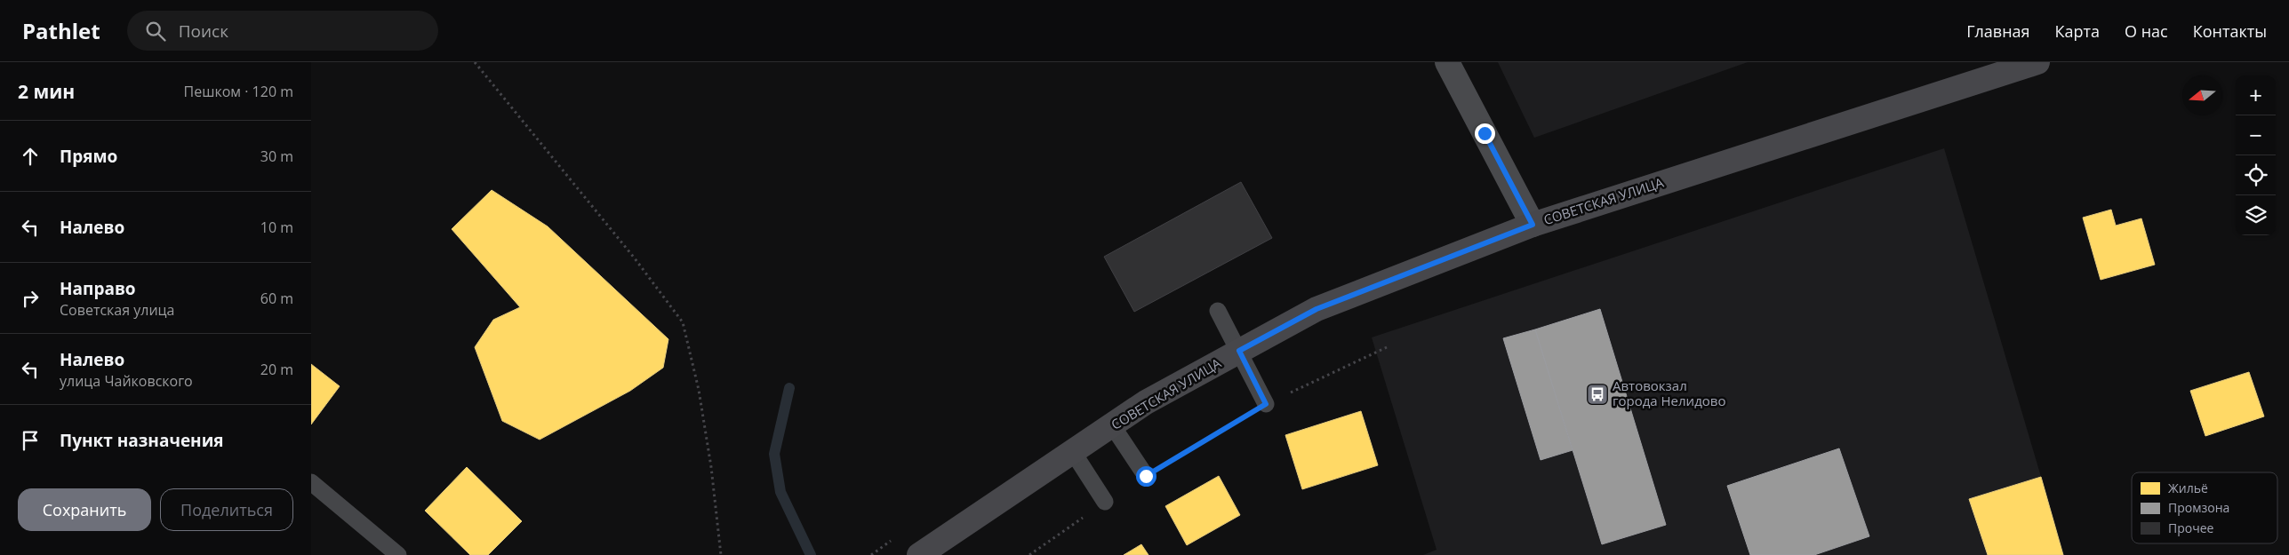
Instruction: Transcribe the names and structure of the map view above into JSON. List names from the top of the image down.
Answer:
{
  "streets": {
    "main road": ["СОВЕТСКАЯ УЛИЦА"]
  },
  "places": {
    "bus stop": ["Автовокзал города Нелидово"]
  },
  "legend": ["Жильё", "Промзона", "Прочее"],
  "north": "left",
  "page": {
    "header": "Pathlet",
    "search": "Поиск",
    "nav": [
      "Главная",
      "Карта",
      "О нас",
      "Контакты"
    ],
    "heading": ["2 мин", "Пешком · 120 m"],
    "map_buttons": ["+", "−"],
    "list": [
      ["Прямо", "30 m"],
      ["Налево", "10 m"],
      ["Направо", "Советская улица", "60 m"],
      ["Налево", "улица Чайковского", "20 m"],
      "Пункт назначения"
    ],
    "buttons": ["Сохранить", "Поделиться"]
  }
}
